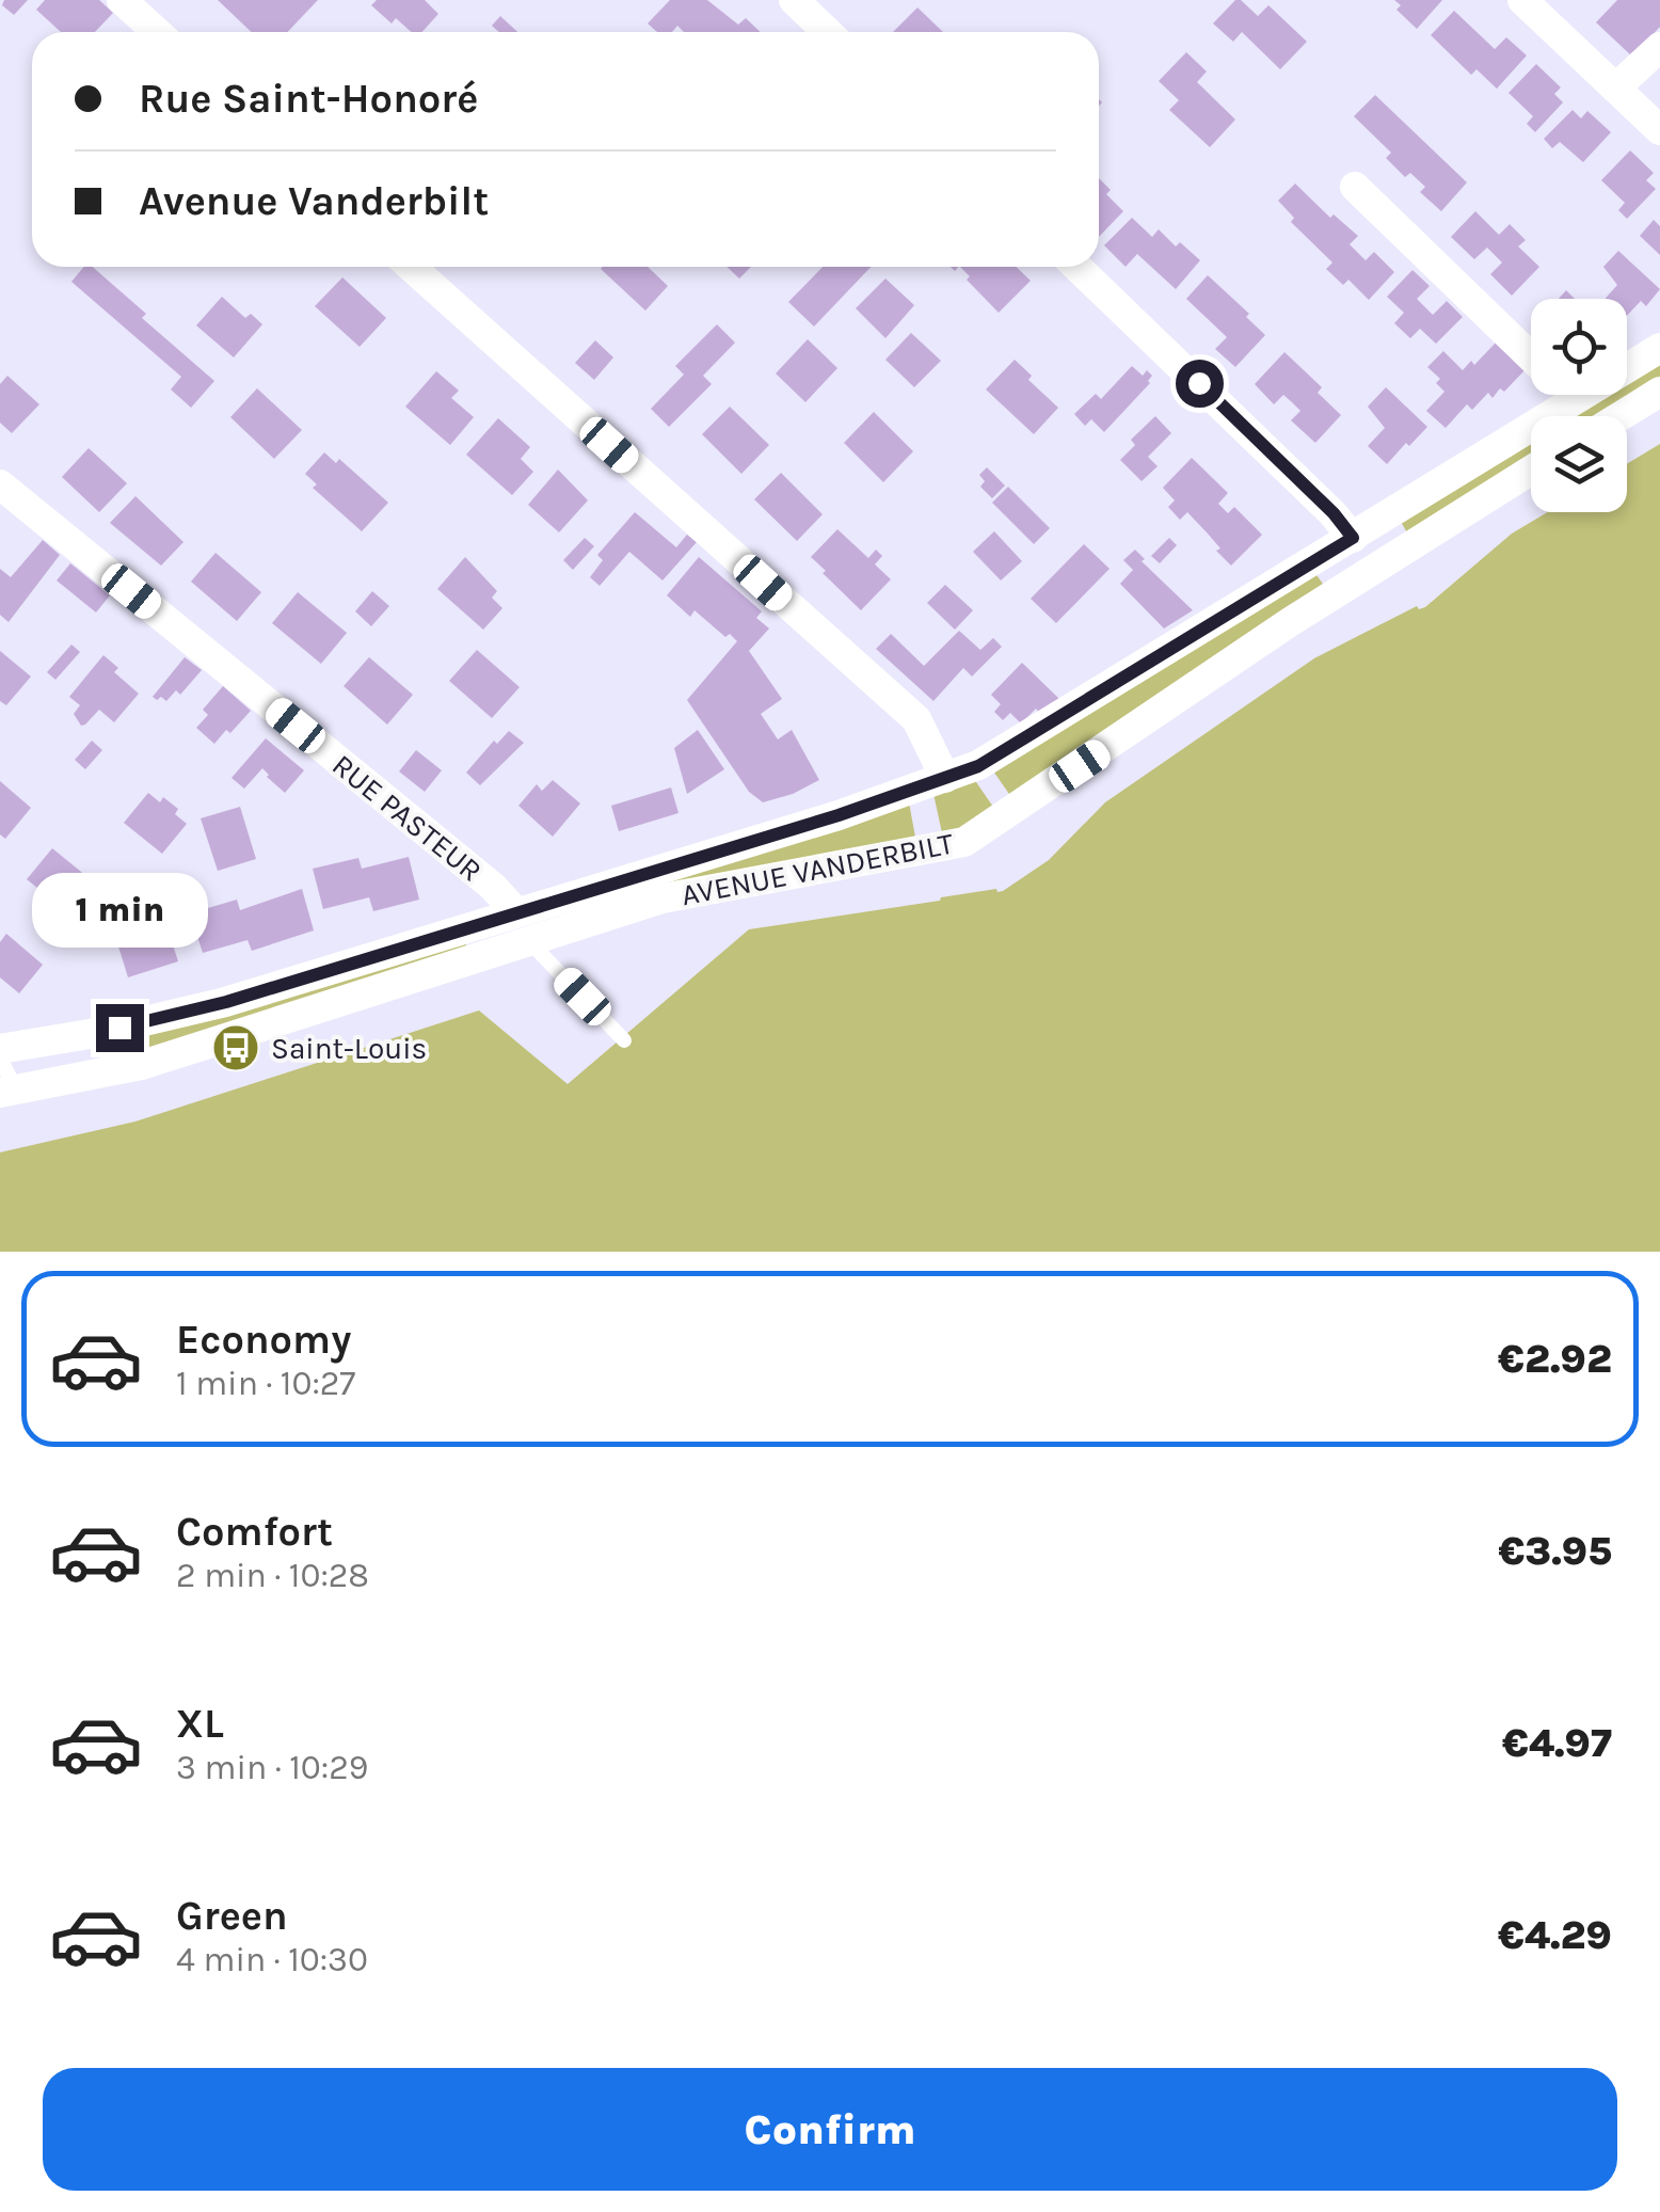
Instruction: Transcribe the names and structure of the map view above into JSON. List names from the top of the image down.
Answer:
{
  "streets": {
    "street": ["RUE PASTEUR", "AVENUE VANDERBILT"]
  },
  "crossings": [
    ["RUE PASTEUR", "AVENUE VANDERBILT"]
  ],
  "places": {
    "bus stop": ["Saint-Louis"]
  },
  "page": {
    "banner": ["Rue Saint-Honoré", "Avenue Vanderbilt"],
    "bubble": "1 min",
    "list": [
      {
        "name": "Economy",
        "note": "1 min · 10:27",
        "value": "€2.92"
      },
      {
        "name": "Comfort",
        "note": "2 min · 10:28",
        "value": "€3.95"
      },
      {
        "name": "XL",
        "note": "3 min · 10:29",
        "value": "€4.97"
      },
      {
        "name": "Green",
        "note": "4 min · 10:30",
        "value": "€4.29"
      }
    ],
    "buttons": "Confirm"
  }
}
